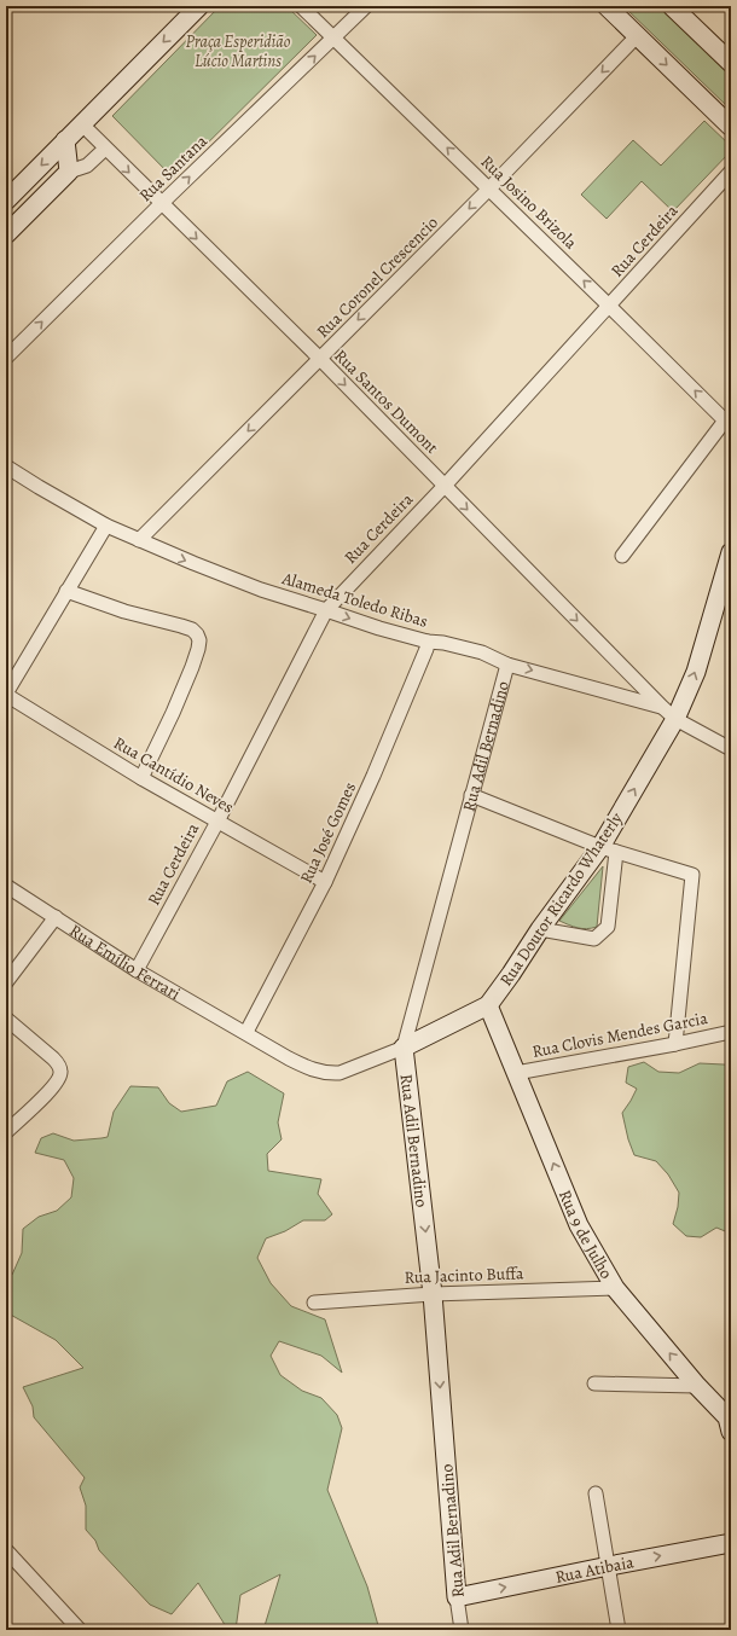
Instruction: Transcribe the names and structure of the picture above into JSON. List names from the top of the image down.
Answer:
{
  "streets": {
    "main road": [
      "Rua Adil Bernadino",
      "Rua Doutor Ricardo Whaterly",
      "Rua 9 de Julho",
      "Rua Atibaia"
    ],
    "street": [
      "Rua Santana",
      "Rua Josino Brizola",
      "Rua Cerdeira",
      "Rua Coronel Crescencio",
      "Rua Santos Dumont",
      "Alameda Toledo Ribas",
      "Rua Cantídio Neves",
      "Rua José Gomes",
      "Rua Emílio Ferrari",
      "Rua Clovis Mendes Garcia",
      "Rua Jacinto Buffa"
    ]
  },
  "crossings": [
    ["Rua Santana", "Rua Josino Brizola"],
    ["Rua Santana", "Rua Santos Dumont"],
    ["Rua Josino Brizola", "Rua Cerdeira"],
    ["Rua Josino Brizola", "Rua Coronel Crescencio"],
    ["Rua Cerdeira", "Rua Santos Dumont"],
    ["Rua Cerdeira", "Alameda Toledo Ribas"],
    ["Rua Cerdeira", "Rua Cantídio Neves"],
    ["Rua Cerdeira", "Rua Emílio Ferrari"],
    ["Rua Coronel Crescencio", "Rua Santos Dumont"],
    ["Rua Coronel Crescencio", "Alameda Toledo Ribas"],
    ["Rua Santos Dumont", "Alameda Toledo Ribas"],
    ["Rua Santos Dumont", "Rua Doutor Ricardo Whaterly"],
    ["Alameda Toledo Ribas", "Rua Adil Bernadino"],
    ["Alameda Toledo Ribas", "Rua José Gomes"],
    ["Alameda Toledo Ribas", "Rua Doutor Ricardo Whaterly"],
    ["Rua Adil Bernadino", "Rua Emílio Ferrari"],
    ["Rua Adil Bernadino", "Rua Jacinto Buffa"],
    ["Rua Adil Bernadino", "Rua Atibaia"],
    ["Rua Cantídio Neves", "Rua José Gomes"],
    ["Rua José Gomes", "Rua Emílio Ferrari"],
    ["Rua Doutor Ricardo Whaterly", "Rua 9 de Julho"],
    ["Rua Clovis Mendes Garcia", "Rua 9 de Julho"],
    ["Rua 9 de Julho", "Rua Jacinto Buffa"]
  ],
  "one_way": [
    "Rua Santana",
    "Rua Josino Brizola",
    "Rua Coronel Crescencio",
    "Rua Santos Dumont",
    "Alameda Toledo Ribas",
    "Rua Adil Bernadino",
    "Rua Doutor Ricardo Whaterly",
    "Rua 9 de Julho",
    "Rua Atibaia"
  ],
  "parks": ["Praça Esperidião Lúcio Martins"]
}
